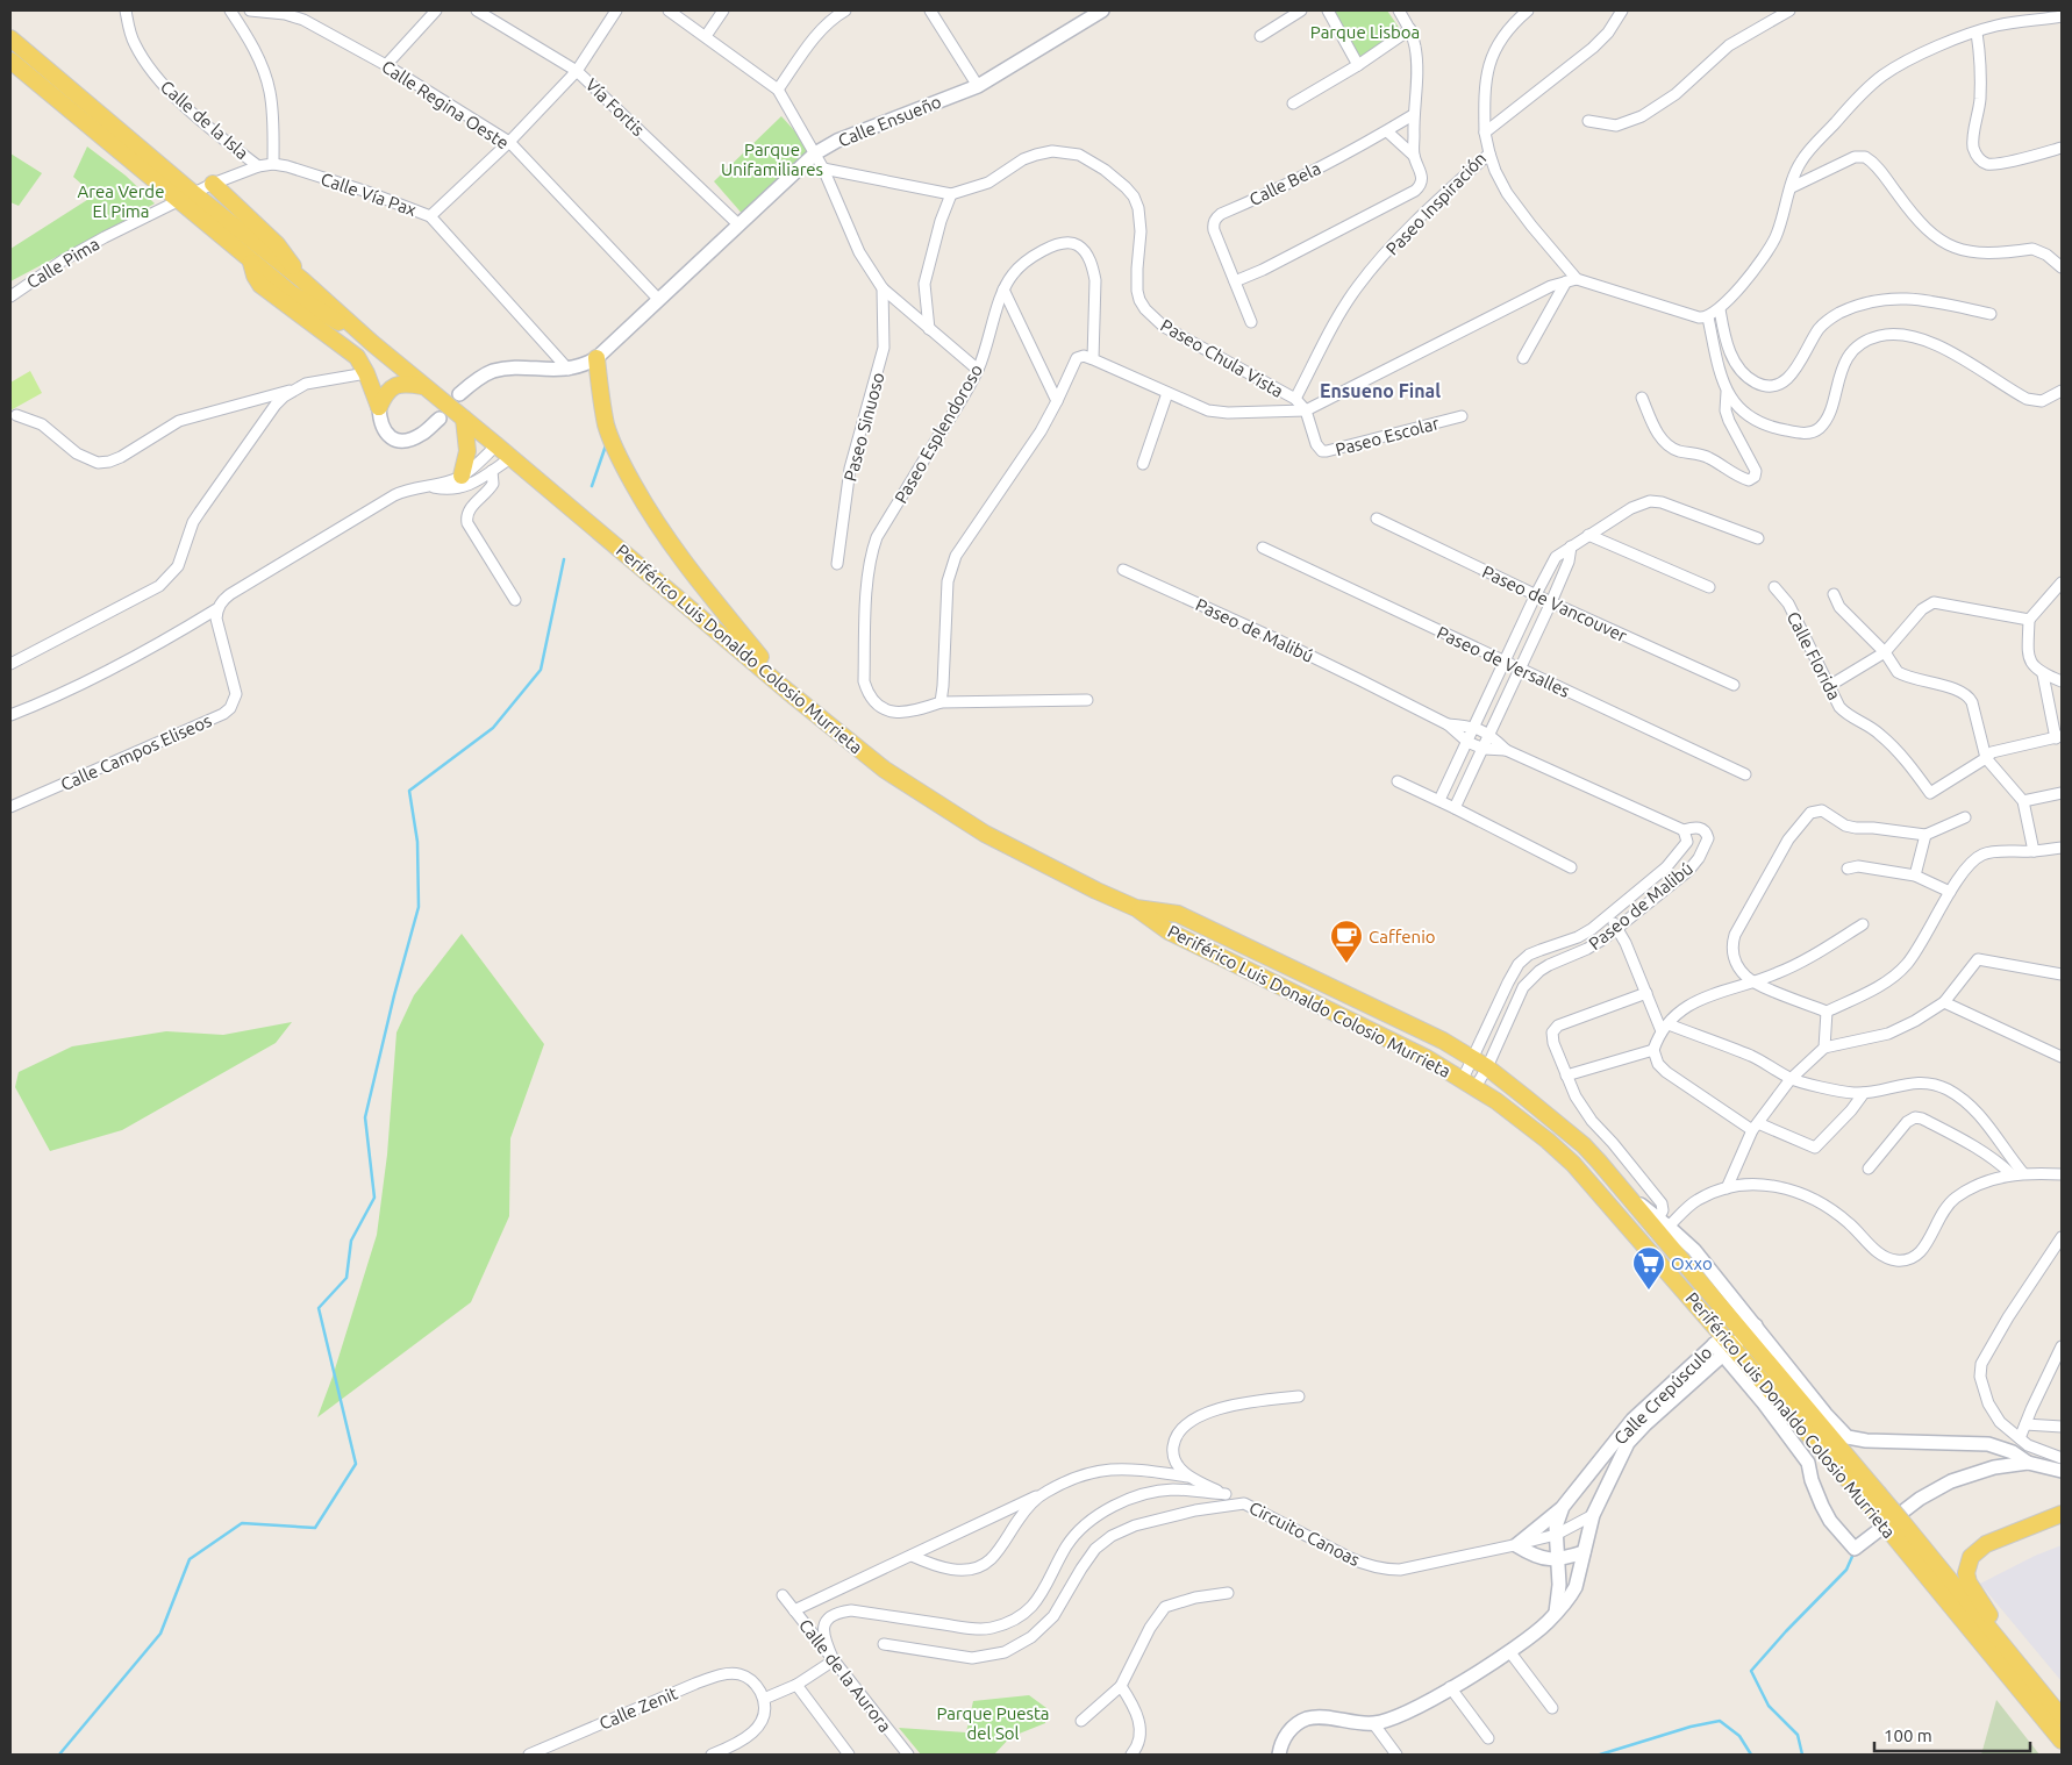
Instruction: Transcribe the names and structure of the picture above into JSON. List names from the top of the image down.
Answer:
{
  "streets": {
    "main road": ["Periférico Luis Donaldo Colosio Murrieta"],
    "street": [
      "Calle Regina Oeste",
      "Vía Fortis",
      "Calle de la Isla",
      "Calle Ensueño",
      "Calle Bela",
      "Calle Vía Pax",
      "Paseo Inspiración",
      "Calle Pima",
      "Paseo Chula Vista",
      "Paseo Sinuoso",
      "Paseo Esplendoroso",
      "Paseo Escolar",
      "Paseo de Vancouver",
      "Paseo de Malibú",
      "Calle Florida",
      "Paseo de Versalles",
      "Calle Campos Eliseos",
      "Calle Crepúsculo",
      "Circuito Canoas",
      "Calle de la Aurora",
      "Calle Zenit"
    ]
  },
  "crossings": [
    ["Calle Regina Oeste", "Calle Ensueño"],
    ["Vía Fortis", "Calle Ensueño"],
    ["Calle de la Isla", "Calle Vía Pax"],
    ["Calle Vía Pax", "Calle Pima"],
    ["Calle Vía Pax", "Periférico Luis Donaldo Colosio Murrieta"],
    ["Paseo Inspiración", "Paseo Chula Vista"],
    ["Paseo Inspiración", "Paseo Escolar"],
    ["Calle Pima", "Periférico Luis Donaldo Colosio Murrieta"],
    ["Paseo Chula Vista", "Paseo Escolar"],
    ["Paseo de Malibú", "Periférico Luis Donaldo Colosio Murrieta"],
    ["Periférico Luis Donaldo Colosio Murrieta", "Calle Crepúsculo"],
    ["Calle Crepúsculo", "Circuito Canoas"]
  ],
  "districts": ["Ensueno Final"],
  "parks": [
    "Parque Lisboa",
    "Parque Unifamiliares",
    "Area Verde El Pima",
    "Parque Puesta del Sol"
  ],
  "places": {
    "cafe": ["Caffenio"],
    "supermarket": ["Oxxo"]
  },
  "scale_bar": "100 m"
}
